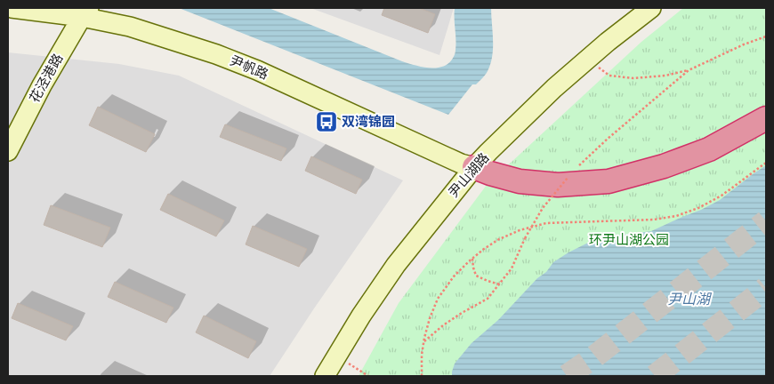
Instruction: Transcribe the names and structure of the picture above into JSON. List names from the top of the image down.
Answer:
{
  "streets": {
    "main road": ["尹帆路", "花泾港路", "尹山湖路"]
  },
  "crossings": [
    ["尹帆路", "花泾港路"],
    ["尹帆路", "尹山湖路"]
  ],
  "water": ["尹山湖"],
  "parks": ["环尹山湖公园"],
  "places": {
    "bus stop": ["双湾锦园"]
  }
}
